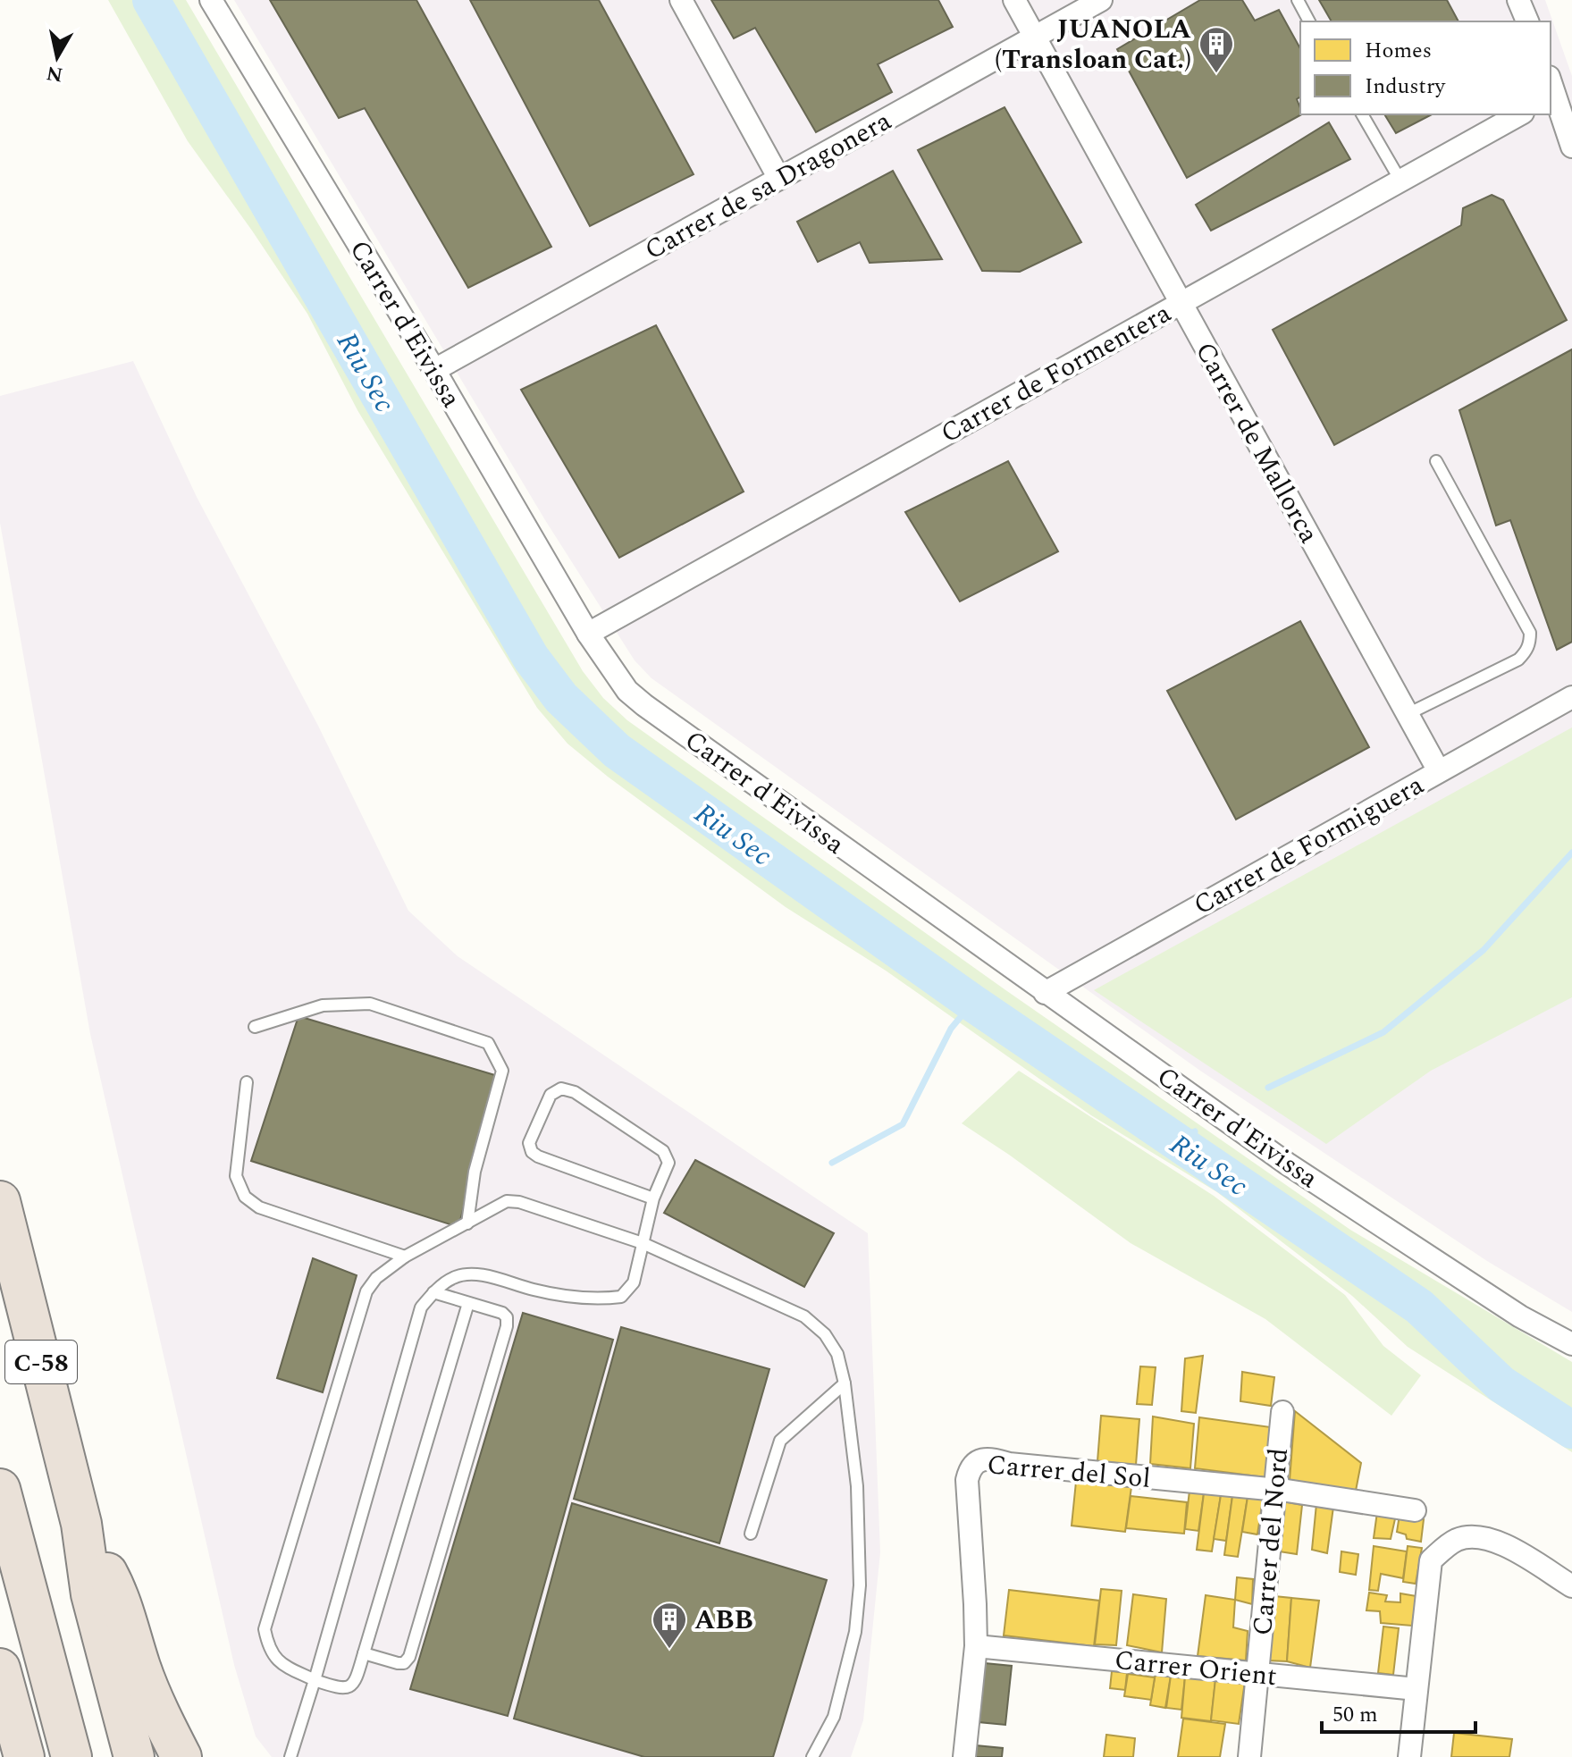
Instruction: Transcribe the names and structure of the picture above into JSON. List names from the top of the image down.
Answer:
{
  "streets": {
    "highway": ["C-58"],
    "street": [
      "Carrer de sa Dragonera",
      "Carrer d'Eivissa",
      "Carrer de Formentera",
      "Carrer de Mallorca",
      "Carrer de Formiguera",
      "Carrer del Sol",
      "Carrer del Nord",
      "Carrer Orient"
    ]
  },
  "crossings": [
    ["Carrer de sa Dragonera", "Carrer d'Eivissa"],
    ["Carrer de sa Dragonera", "Carrer de Mallorca"],
    ["Carrer d'Eivissa", "Carrer de Formentera"],
    ["Carrer d'Eivissa", "Carrer de Formiguera"],
    ["Carrer de Formentera", "Carrer de Mallorca"],
    ["Carrer de Mallorca", "Carrer de Formiguera"],
    ["Carrer del Sol", "Carrer del Nord"],
    ["Carrer del Sol", "Carrer Orient"],
    ["Carrer del Nord", "Carrer Orient"]
  ],
  "water": ["Riu Sec"],
  "places": {
    "building": ["JUANOLA (Transloan Cat.)", "ABB"]
  },
  "legend": ["Homes", "Industry"],
  "scale_bar": "50 m",
  "north": "bottom"
}
